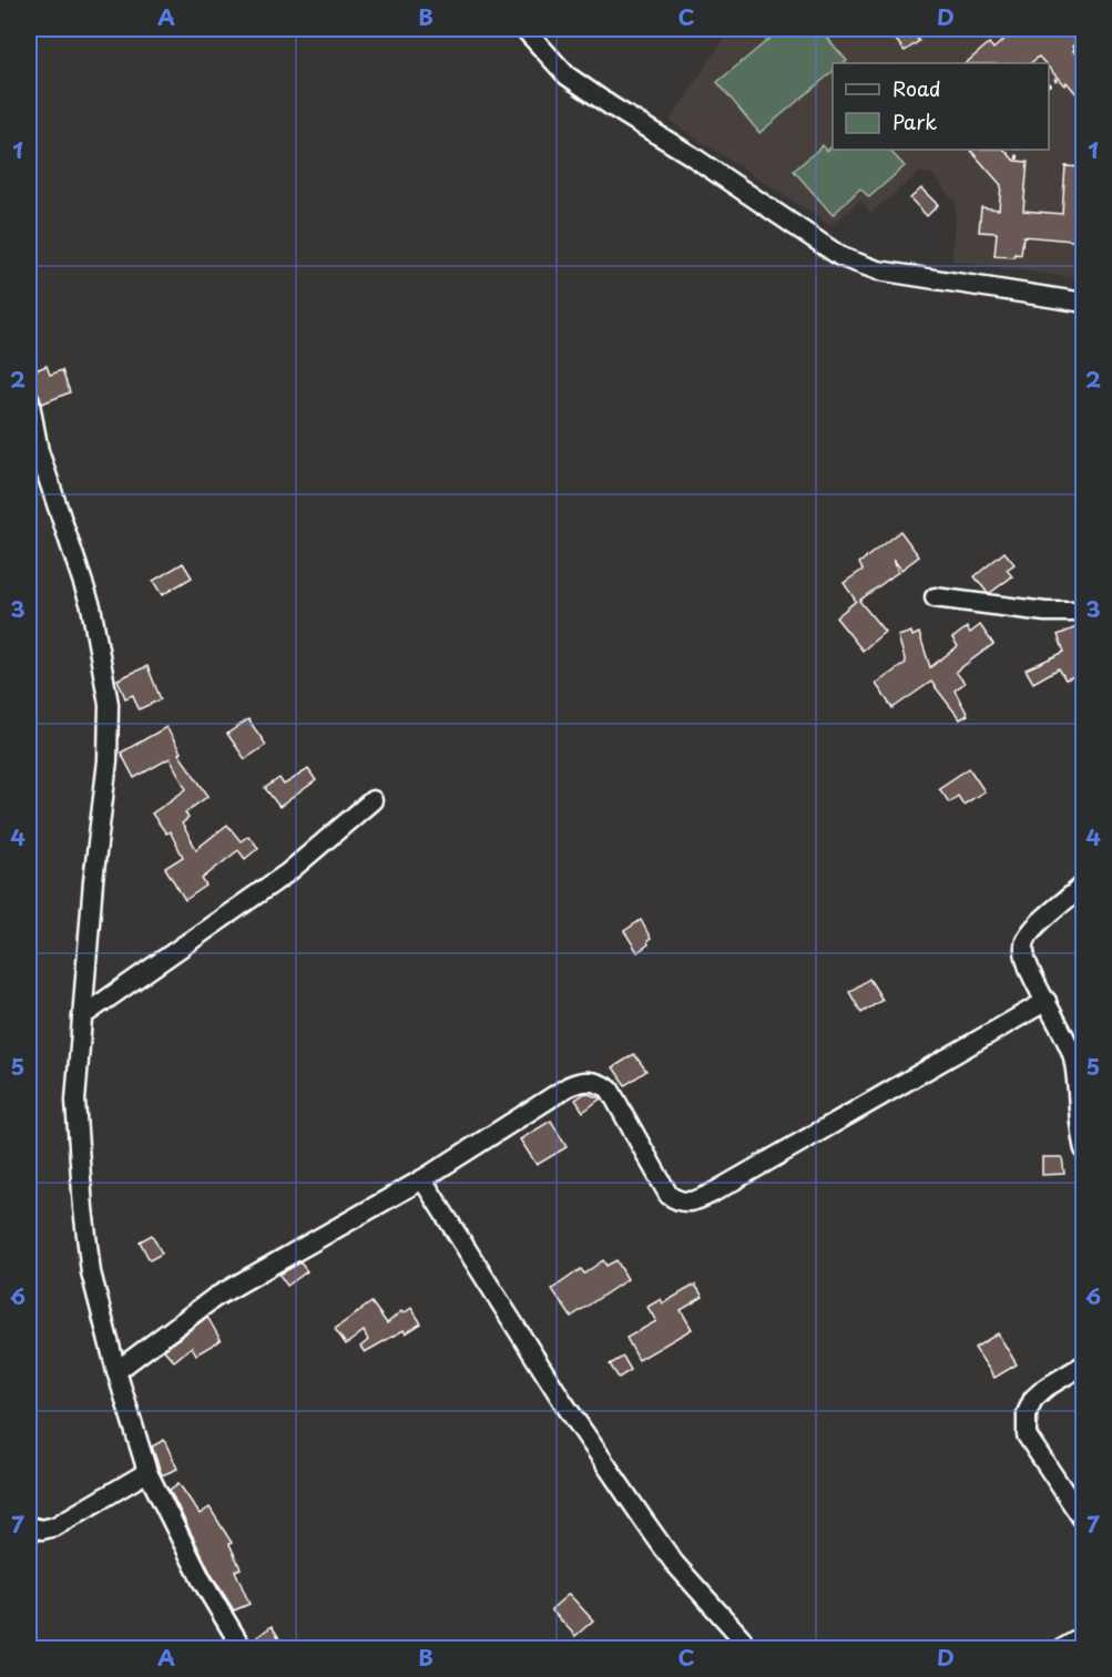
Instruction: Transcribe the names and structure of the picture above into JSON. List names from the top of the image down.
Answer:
{
  "legend": ["Road", "Park"],
  "grid": {
    "columns": [
      "A",
      "B",
      "C",
      "D"
    ],
    "rows": [
      "1",
      "2",
      "3",
      "4",
      "5",
      "6",
      "7"
    ]
  }
}
